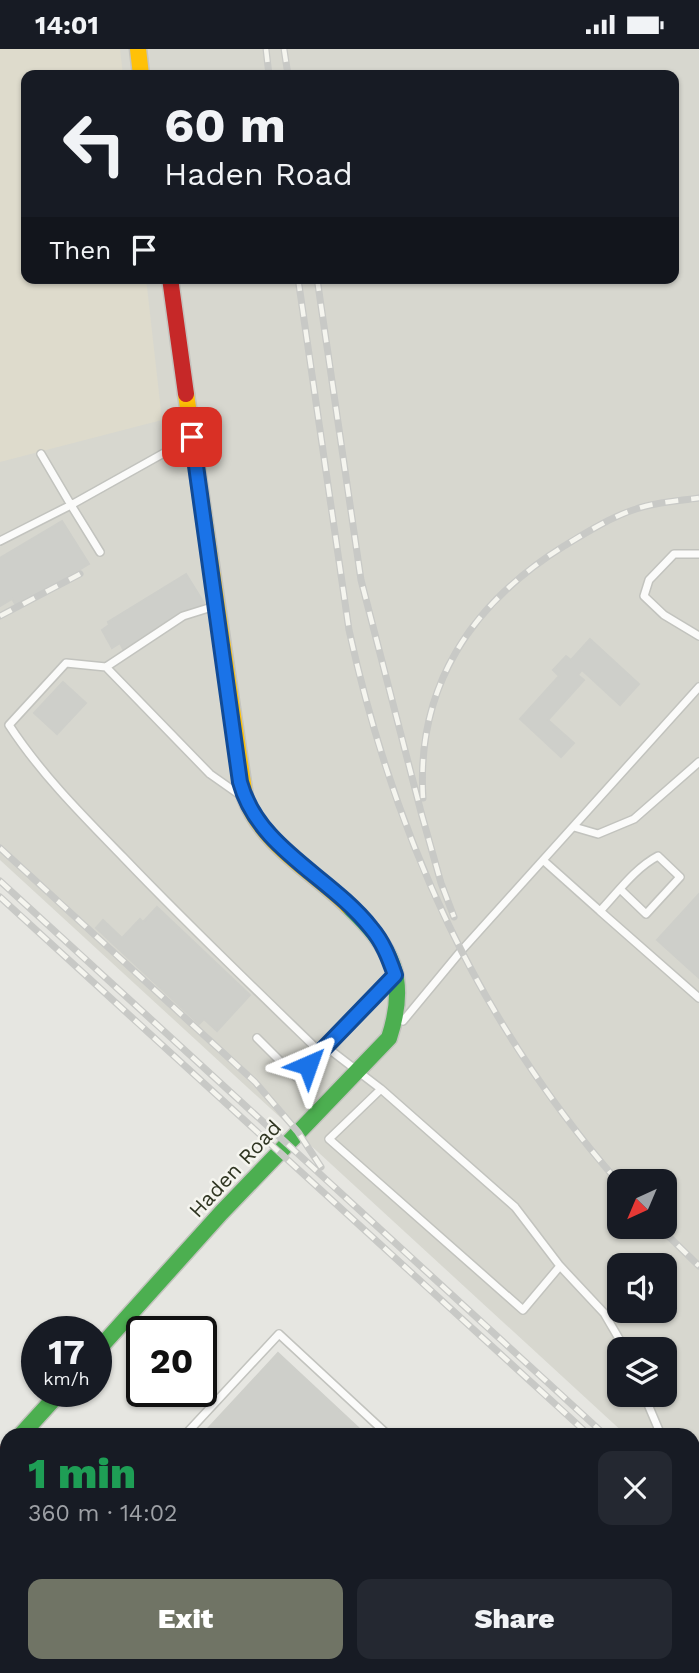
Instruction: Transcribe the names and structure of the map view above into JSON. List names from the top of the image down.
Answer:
{
  "streets": {
    "street": ["Haden Road"]
  },
  "north": "bottom left",
  "page": {
    "status": "14:01",
    "turn": ["60 m", "Haden Road"],
    "then": "Then",
    "speed": "17 km/h",
    "limit": "20",
    "heading": ["1 min", "360 m · 14:02"],
    "buttons": ["Exit", "Share"]
  }
}
